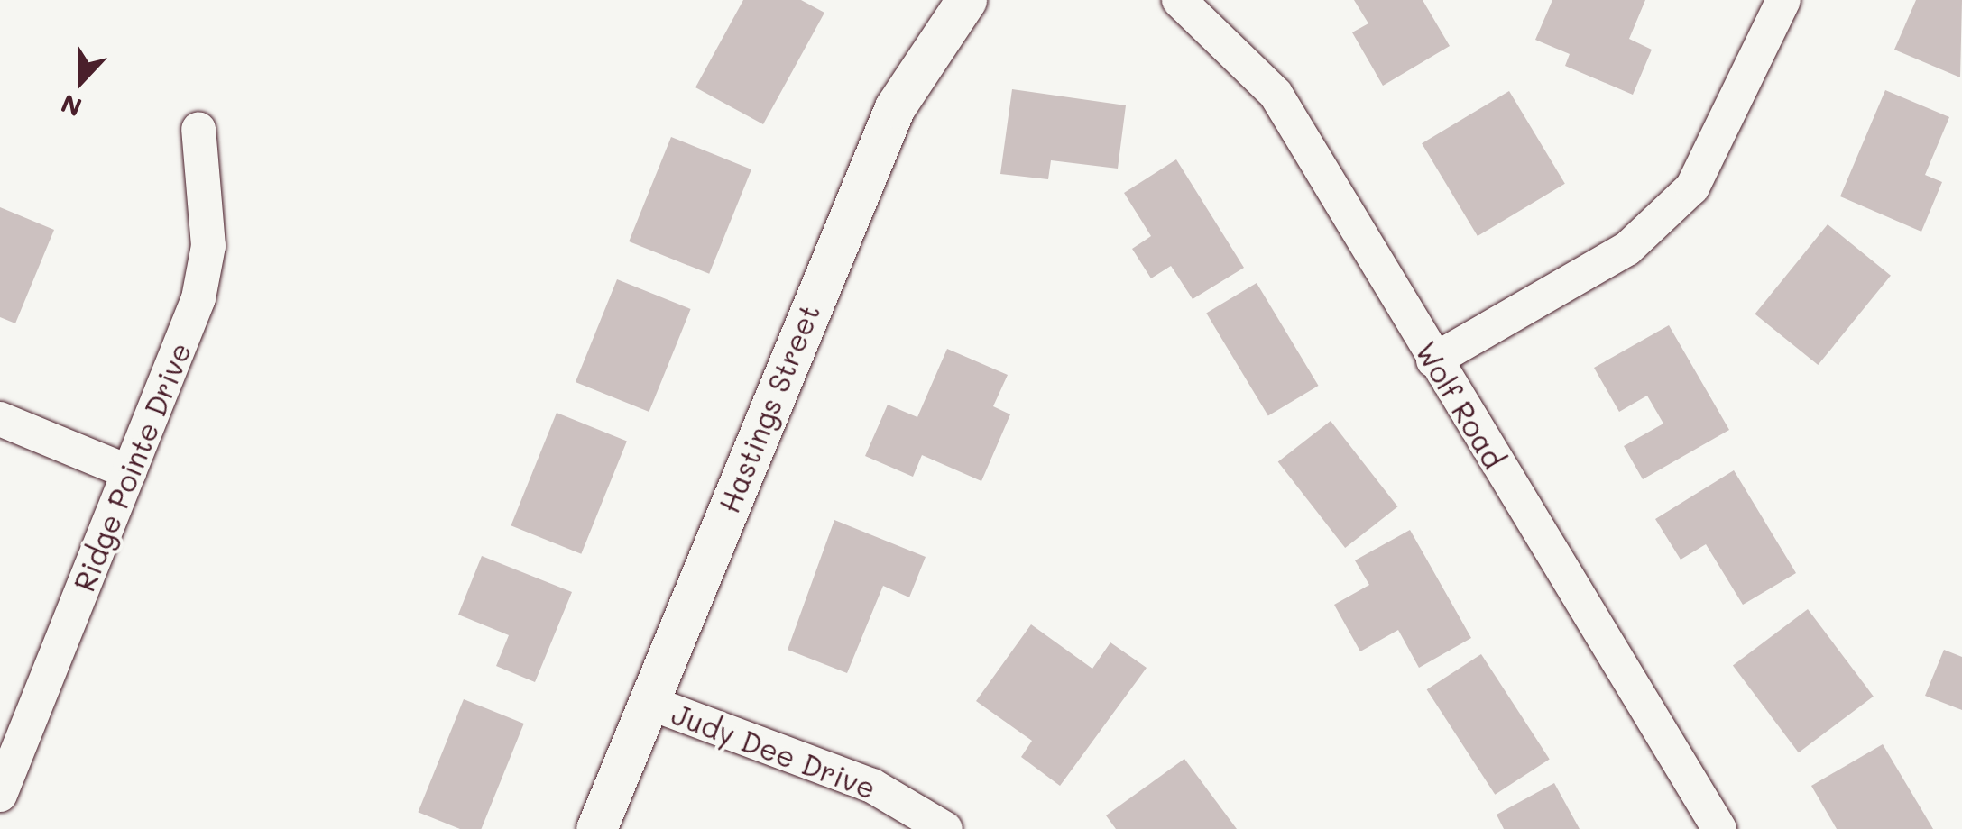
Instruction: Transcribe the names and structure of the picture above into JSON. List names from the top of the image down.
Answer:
{
  "streets": {
    "street": [
      "Wolf Road",
      "Hastings Street",
      "Ridge Pointe Drive",
      "Judy Dee Drive"
    ]
  },
  "crossings": [
    ["Hastings Street", "Judy Dee Drive"]
  ],
  "north": "bottom"
}
